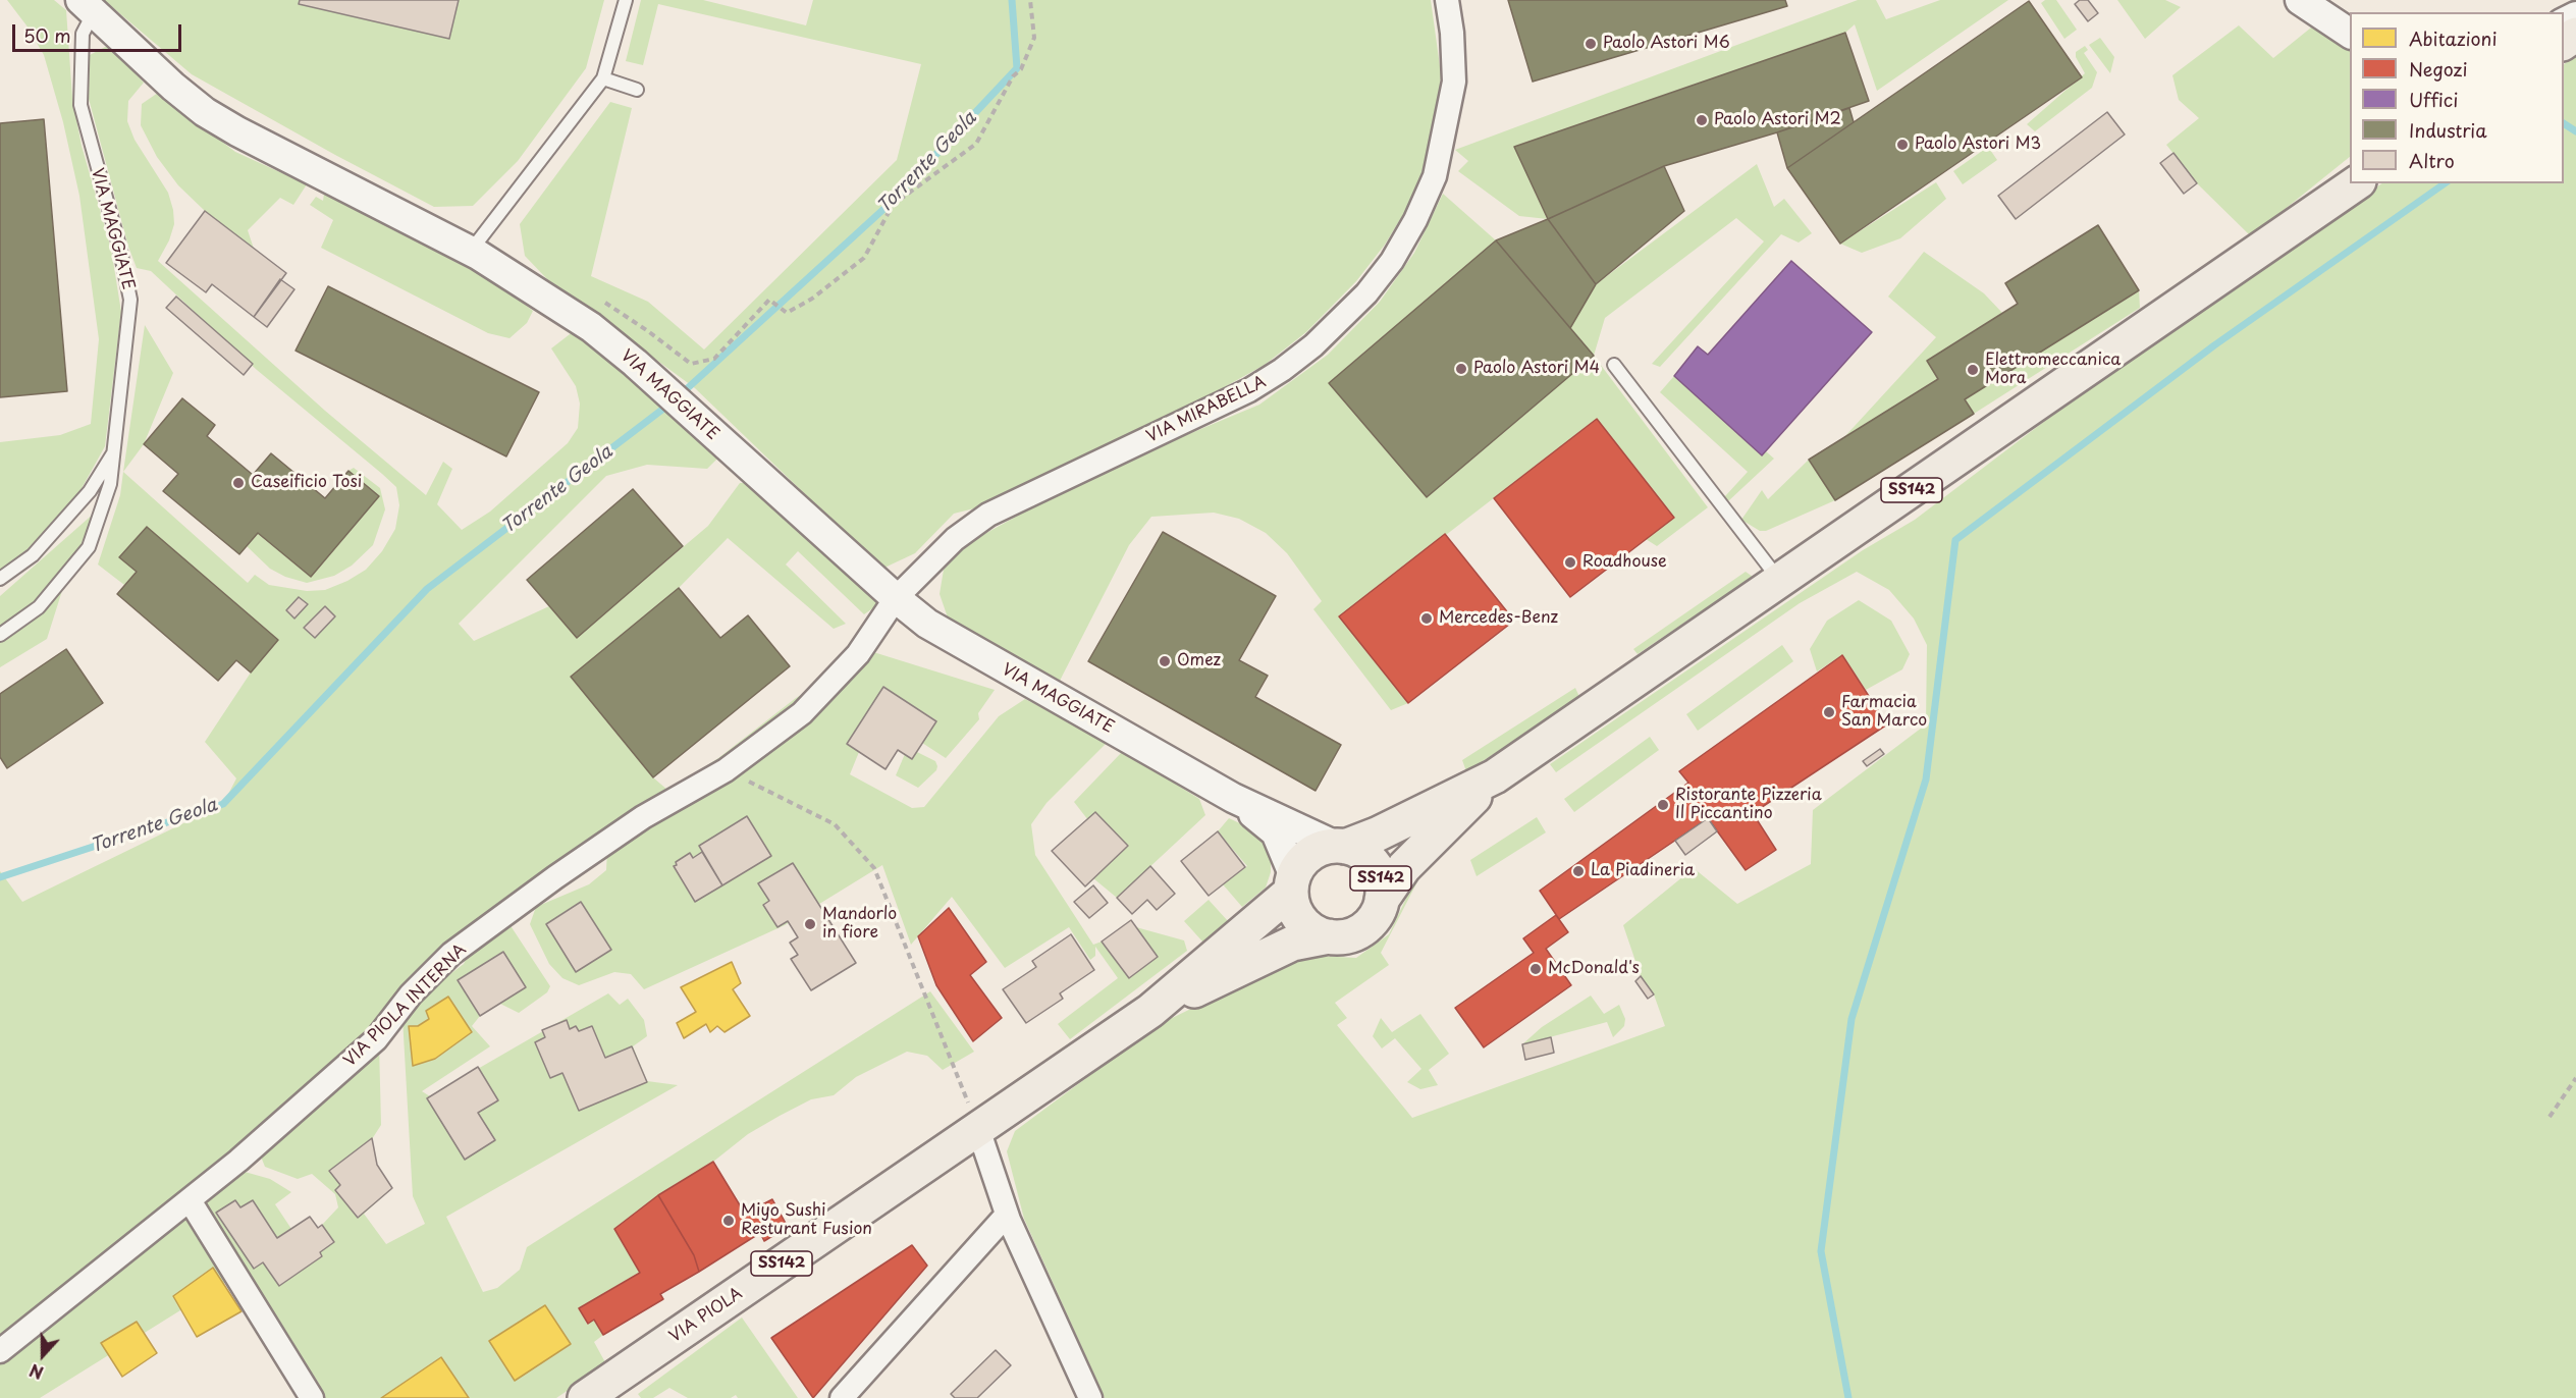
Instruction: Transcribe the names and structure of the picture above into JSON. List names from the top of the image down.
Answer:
{
  "streets": {
    "main road": ["SS142", "VIA PIOLA"],
    "street": ["VIA MAGGIATE", "VIA MIRABELLA", "VIA PIOLA INTERNA"]
  },
  "crossings": [
    ["VIA MAGGIATE", "VIA MIRABELLA"],
    ["VIA MAGGIATE", "SS142"],
    ["VIA MAGGIATE", "VIA PIOLA INTERNA"],
    ["VIA MIRABELLA", "VIA PIOLA INTERNA"],
    ["SS142", "VIA PIOLA"]
  ],
  "water": ["Torrente Geola"],
  "places": [
    "Paolo Astori M6",
    "Paolo Astori M2",
    "Paolo Astori M3",
    "Paolo Astori M4",
    "Elettromeccanica Mora",
    "Caseificio Tosi",
    "Roadhouse",
    "Mercedes-Benz",
    "Omez",
    "Farmacia San Marco",
    "Ristorante Pizzeria Il Piccantino",
    "La Piadineria",
    "Mandorlo in fiore",
    "McDonald's",
    "Miyo Sushi Resturant Fusion"
  ],
  "legend": [
    "Abitazioni",
    "Negozi",
    "Uffici",
    "Industria",
    "Altro"
  ],
  "scale_bar": "50 m",
  "north": "bottom"
}
